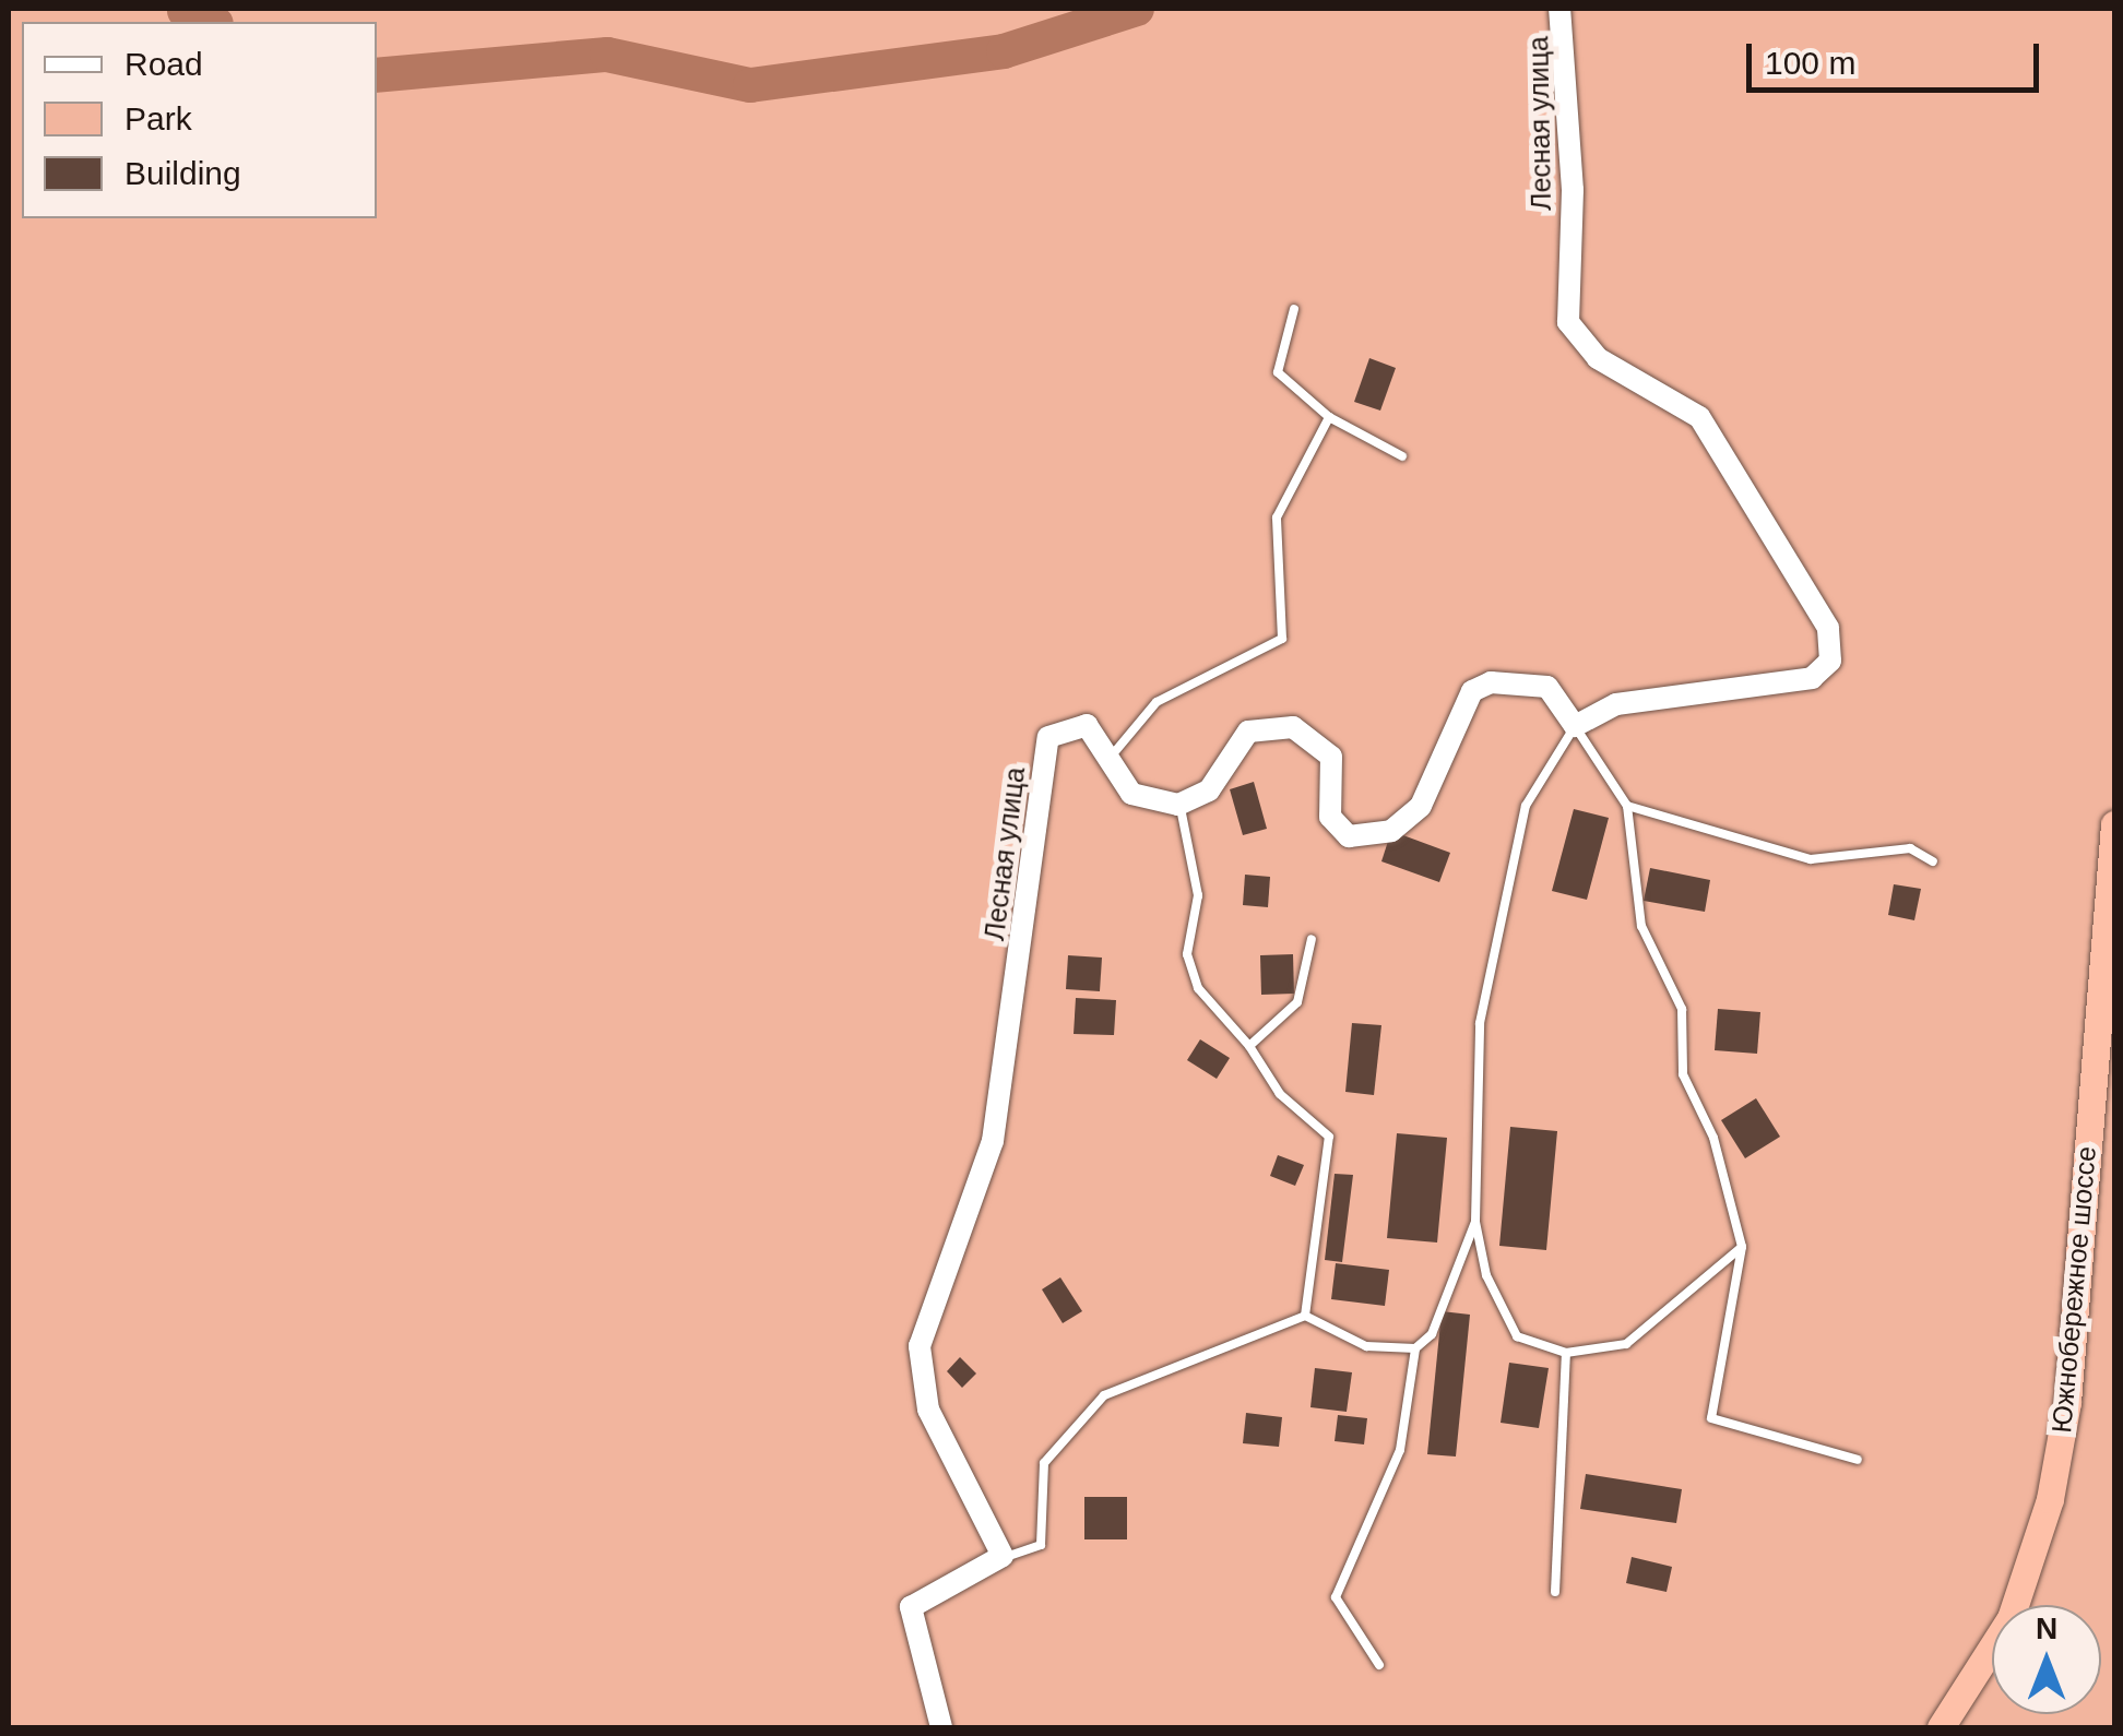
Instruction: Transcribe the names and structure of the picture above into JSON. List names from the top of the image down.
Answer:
{
  "streets": {
    "highway": ["Южнобережное шоссе"],
    "street": ["Лесная улица"]
  },
  "legend": ["Road", "Park", "Building"],
  "scale_bar": "100 m",
  "north": "top"
}
